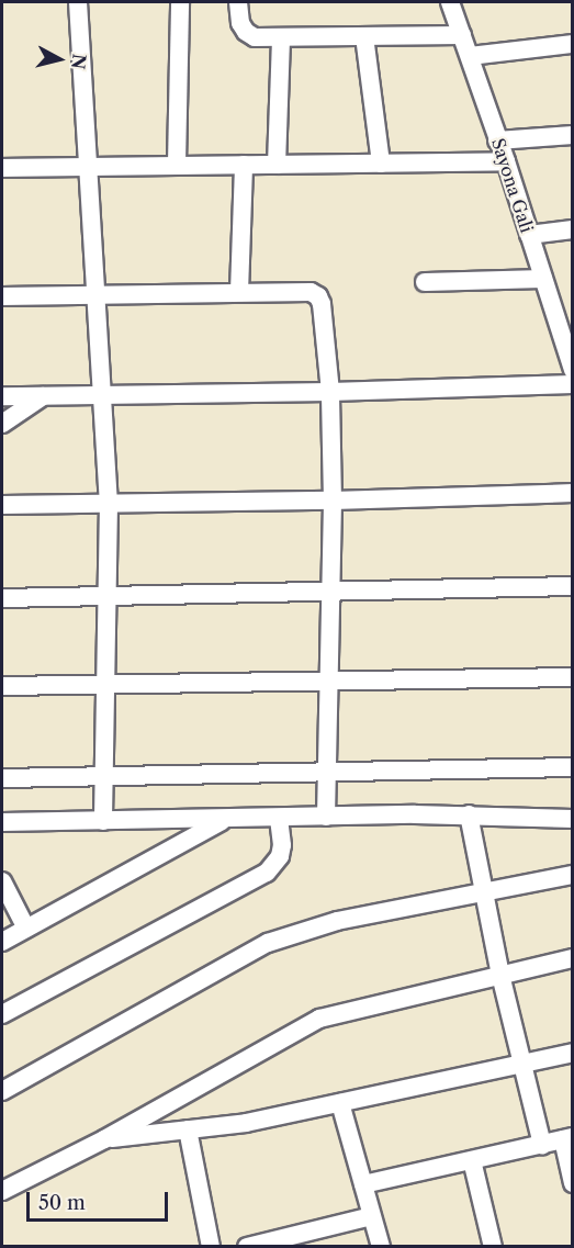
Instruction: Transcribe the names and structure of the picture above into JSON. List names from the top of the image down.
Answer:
{
  "streets": {
    "street": ["Sayona Gali"]
  },
  "scale_bar": "50 m",
  "north": "right"
}
